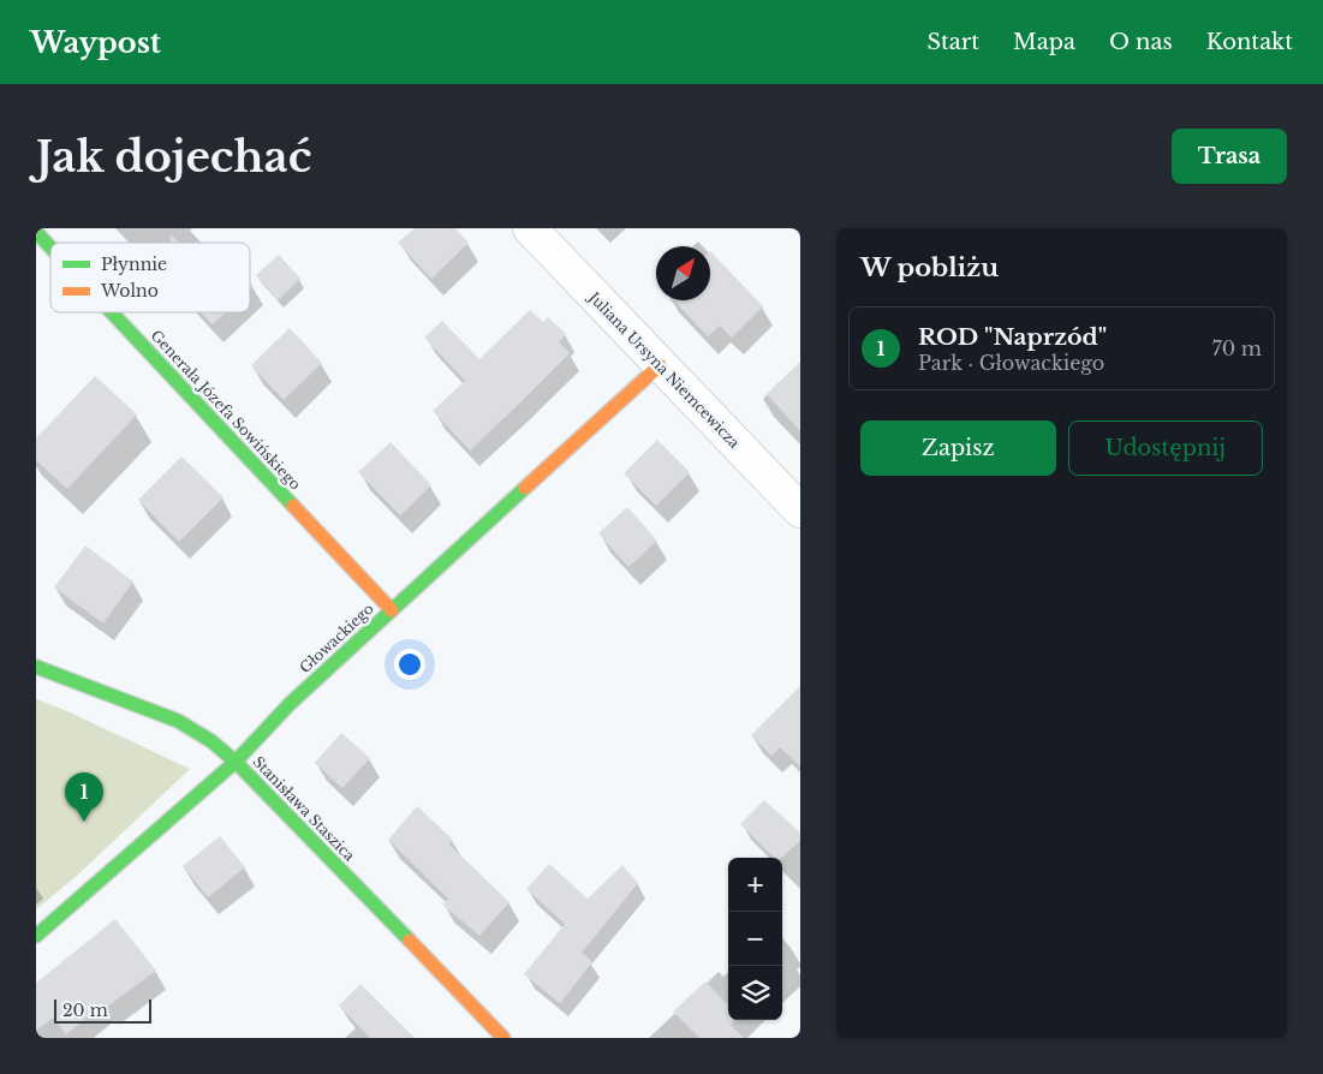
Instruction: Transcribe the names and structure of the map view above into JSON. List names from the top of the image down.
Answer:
{
  "streets": {
    "street": [
      "Juliana Ursyna Niemcewicza",
      "Generała Józefa Sowińskiego",
      "Głowackiego",
      "Stanisława Staszica"
    ]
  },
  "crossings": [
    ["Juliana Ursyna Niemcewicza", "Głowackiego"],
    ["Generała Józefa Sowińskiego", "Głowackiego"],
    ["Głowackiego", "Stanisława Staszica"]
  ],
  "legend": ["Płynnie", "Wolno"],
  "scale_bar": "20 m",
  "north": "top right",
  "page": {
    "header": "Waypost",
    "nav": [
      "Start",
      "Mapa",
      "O nas",
      "Kontakt"
    ],
    "buttons": [
      "Trasa",
      ["Zapisz", "Udostępnij"]
    ],
    "title": "Jak dojechać",
    "heading": "W pobliżu",
    "list": [
      {
        "mark": "1",
        "name": "ROD \"Naprzód\"",
        "note": "Park · Głowackiego",
        "value": "70 m"
      }
    ],
    "pins": "1",
    "map_buttons": ["+", "−"],
    "scale": "20 m"
  }
}
